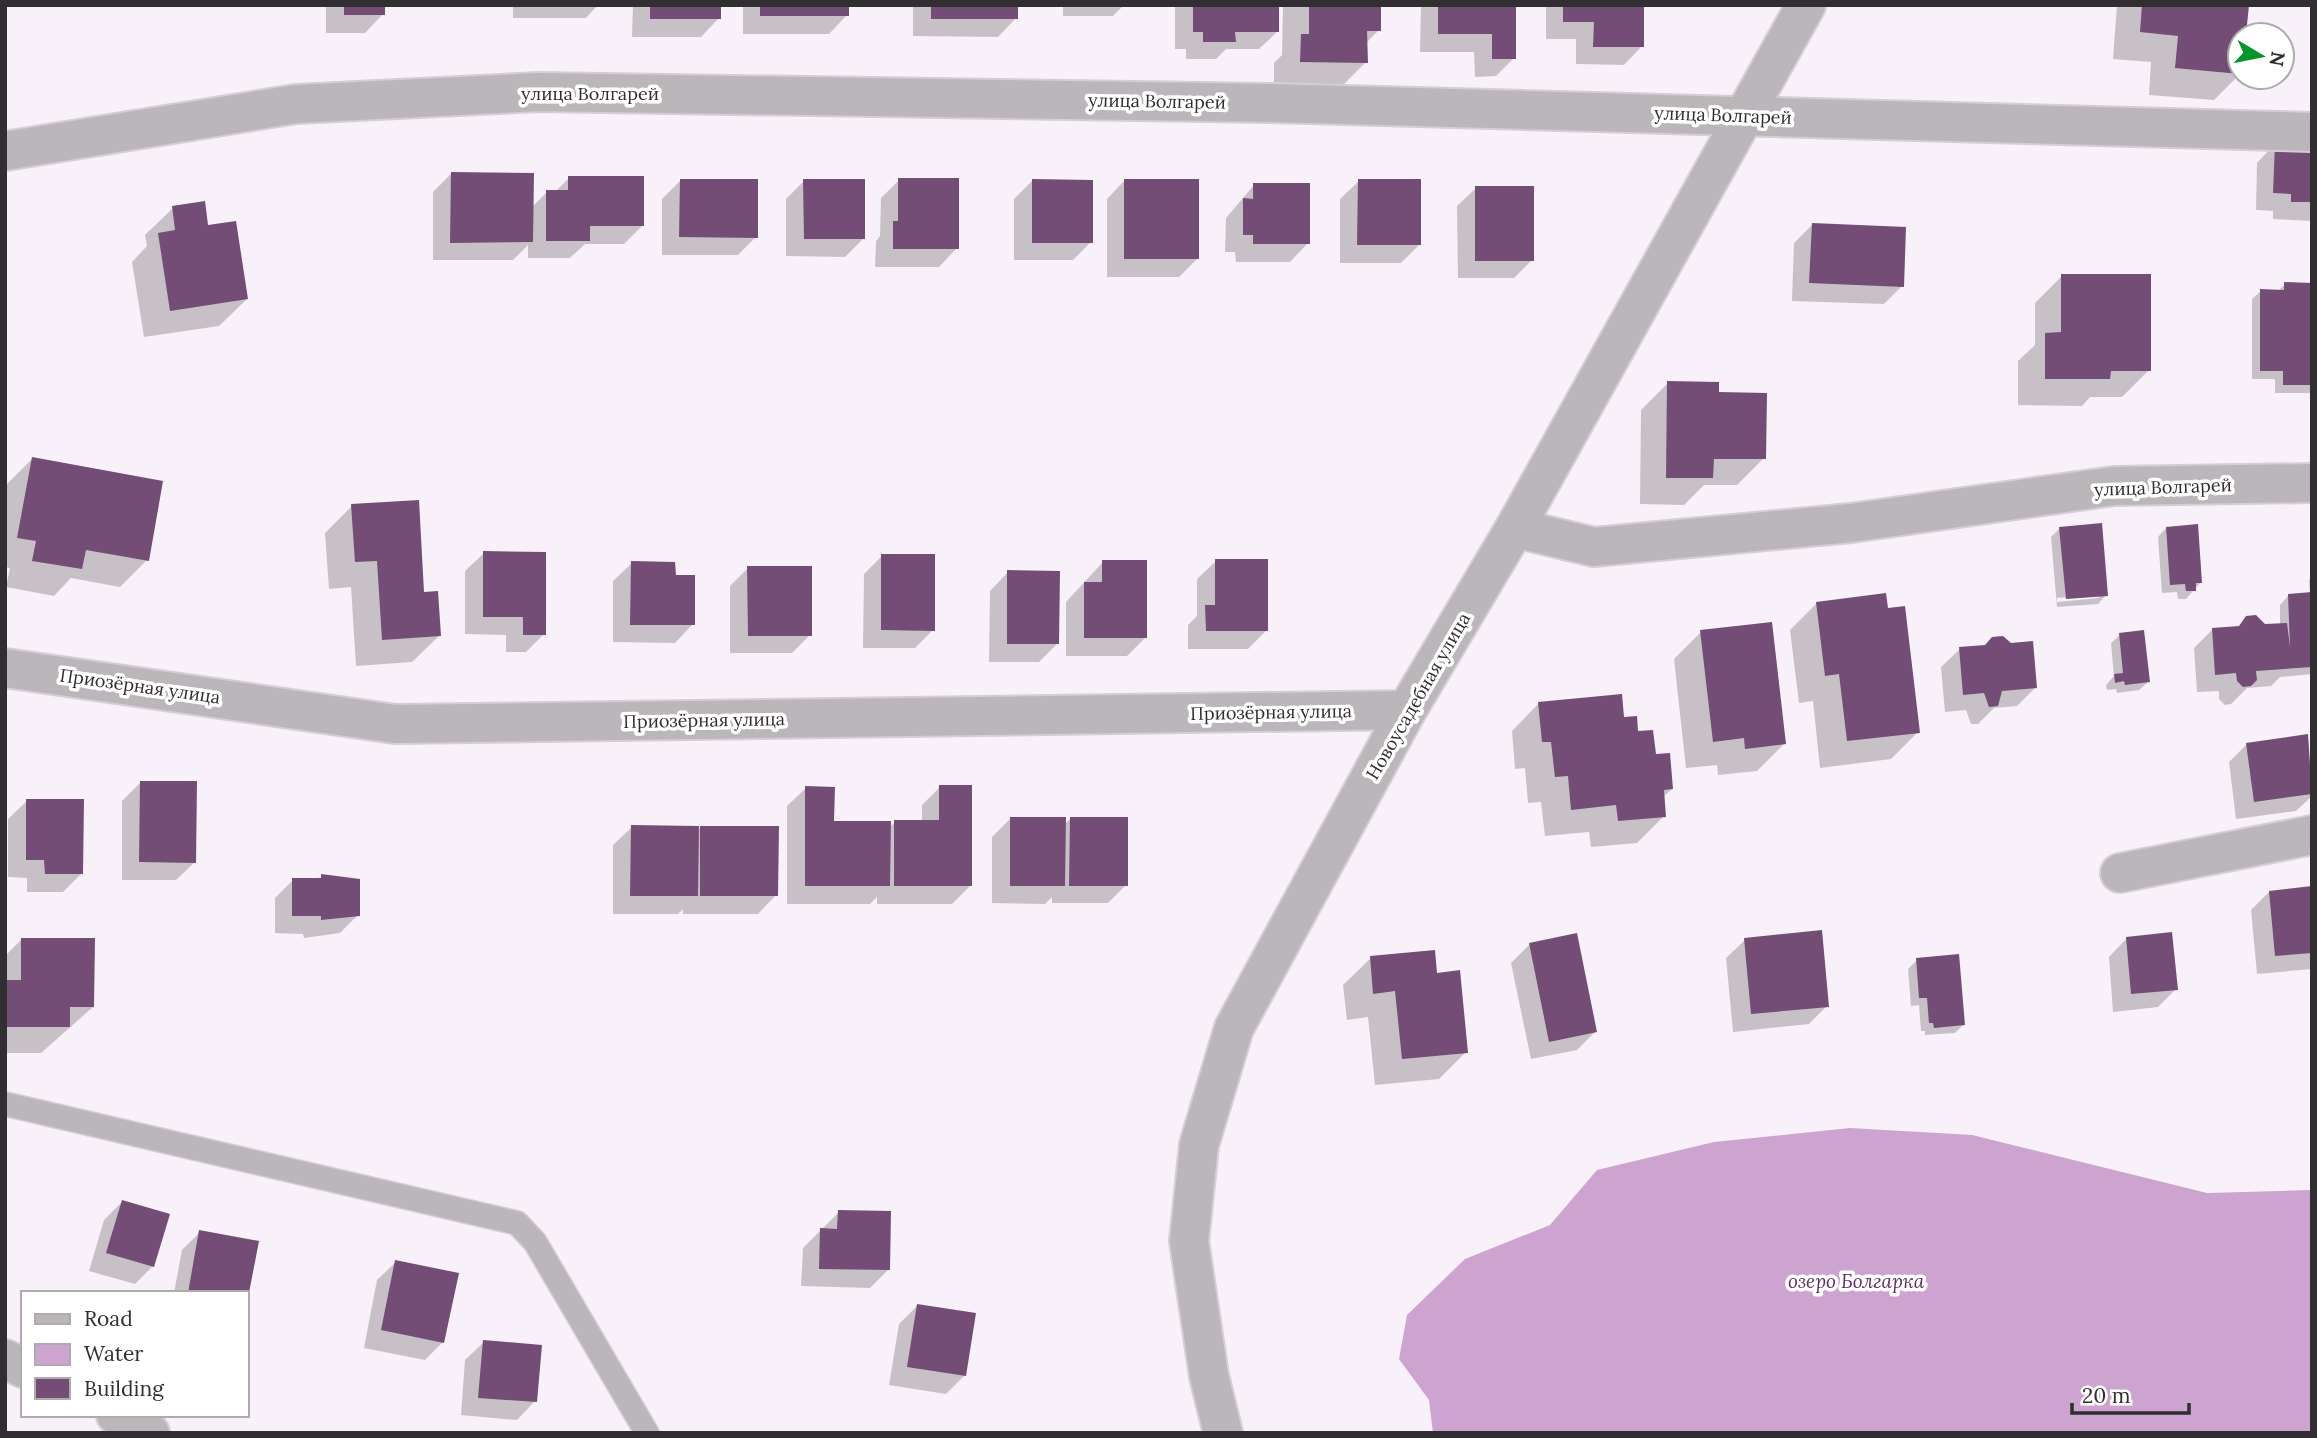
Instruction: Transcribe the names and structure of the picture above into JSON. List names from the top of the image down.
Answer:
{
  "streets": {
    "street": ["улица Волгарей", "Приозёрная улица", "Новоусадебная улица"]
  },
  "crossings": [
    ["улица Волгарей", "Новоусадебная улица"],
    ["Приозёрная улица", "Новоусадебная улица"]
  ],
  "water": ["озеро Болгарка"],
  "legend": ["Road", "Water", "Building"],
  "scale_bar": "20 m",
  "north": "right"
}
